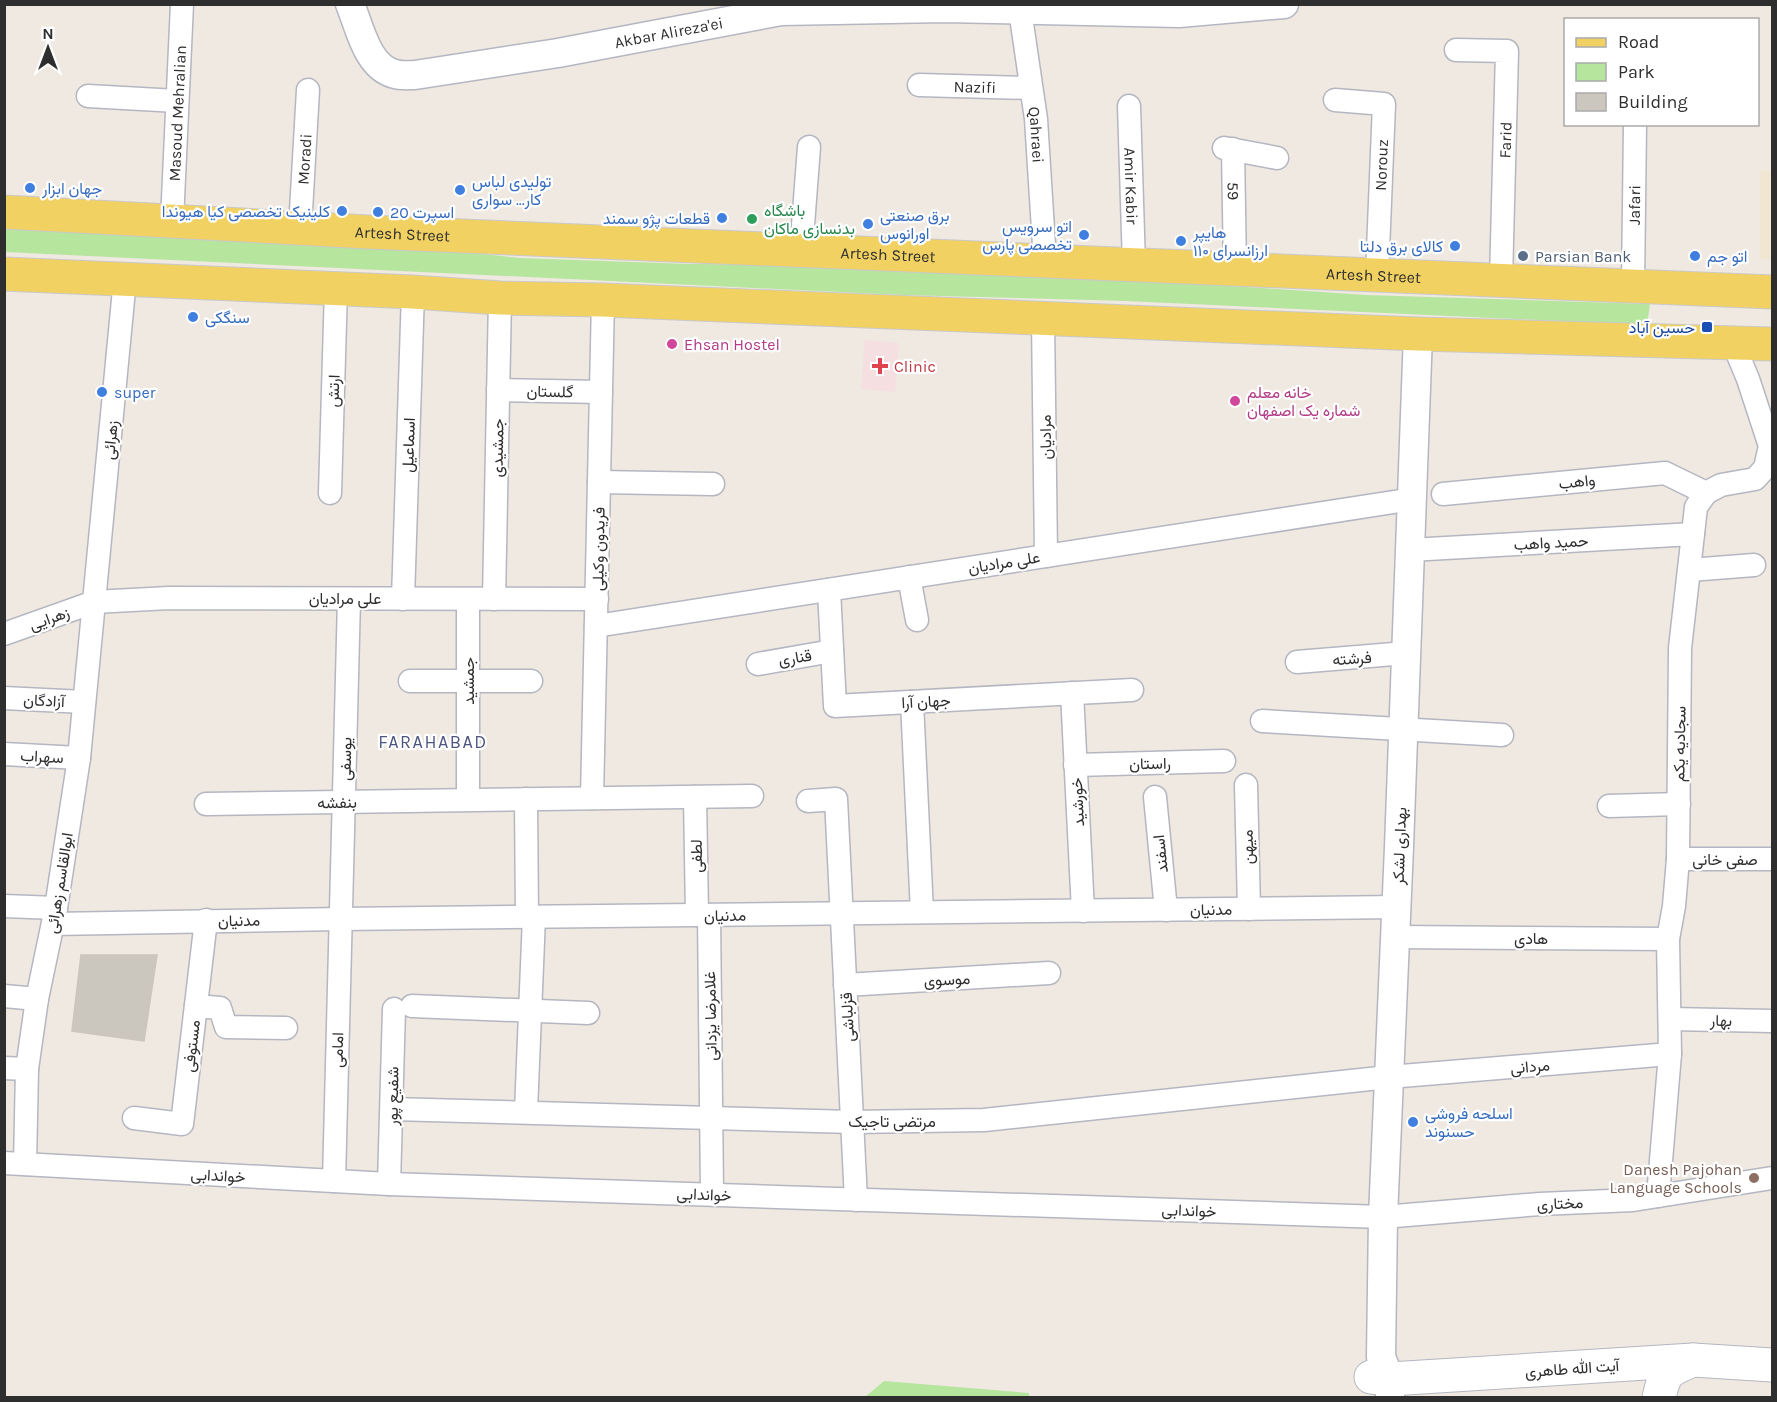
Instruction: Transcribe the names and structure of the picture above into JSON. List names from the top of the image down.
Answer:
{
  "streets": {
    "main road": ["Artesh Street", "آیت الله طاهری"],
    "street": [
      "Akbar Alireza'ei",
      "Nazifi",
      "Masoud Mehralian",
      "Qahraei",
      "Farid",
      "Moradi",
      "Norouz",
      "Amir Kabir",
      "59",
      "Jafari",
      "ارتش",
      "گلستان",
      "مرادیان",
      "زهرائی",
      "اسماعیل",
      "جمشیدی",
      "واهب",
      "حمید واهب",
      "فریدون وکیلی",
      "علی مرادیان",
      "زهرایی",
      "قناری",
      "فرشته",
      "جمشید",
      "آزادگان",
      "جهان آرا",
      "سجادیه یکم",
      "سهراب",
      "یوسفی",
      "راستان",
      "بنفشه",
      "خورشید",
      "بهداری لشکر",
      "میهن",
      "اسفند",
      "لطفی",
      "صفی خانی",
      "ابوالقاسم زهرائی",
      "مدنیان",
      "هادی",
      "موسوی",
      "غلامرضا یزدانی",
      "قزلباشی",
      "بهار",
      "مستوفی",
      "امامی",
      "مردانی",
      "شفیع پور",
      "مرتضی تاجیک",
      "خواندابی",
      "مختاری"
    ]
  },
  "crossings": [
    ["Akbar Alireza'ei", "Qahraei"],
    ["Nazifi", "Qahraei"],
    ["Masoud Mehralian", "Artesh Street"],
    ["Qahraei", "Artesh Street"],
    ["Farid", "Artesh Street"],
    ["Moradi", "Artesh Street"],
    ["Norouz", "Artesh Street"],
    ["Amir Kabir", "Artesh Street"],
    ["59", "Artesh Street"],
    ["Jafari", "Artesh Street"],
    ["گلستان", "جمشیدی"],
    ["گلستان", "فریدون وکیلی"],
    ["مرادیان", "علی مرادیان"],
    ["زهرائی", "علی مرادیان"],
    ["زهرائی", "زهرایی"],
    ["زهرائی", "ابوالقاسم زهرائی"],
    ["اسماعیل", "علی مرادیان"],
    ["جمشیدی", "علی مرادیان"],
    ["واهب", "سجادیه یکم"],
    ["حمید واهب", "سجادیه یکم"],
    ["حمید واهب", "بهداری لشکر"],
    ["فریدون وکیلی", "علی مرادیان"],
    ["فریدون وکیلی", "بنفشه"],
    ["علی مرادیان", "زهرایی"],
    ["علی مرادیان", "جمشید"],
    ["علی مرادیان", "جهان آرا"],
    ["علی مرادیان", "یوسفی"],
    ["علی مرادیان", "بهداری لشکر"],
    ["علی مرادیان", "ابوالقاسم زهرائی"],
    ["زهرایی", "ابوالقاسم زهرائی"],
    ["قناری", "جهان آرا"],
    ["فرشته", "بهداری لشکر"],
    ["جمشید", "بنفشه"],
    ["آزادگان", "ابوالقاسم زهرائی"],
    ["جهان آرا", "خورشید"],
    ["سجادیه یکم", "صفی خانی"],
    ["سجادیه یکم", "هادی"],
    ["سجادیه یکم", "بهار"],
    ["سجادیه یکم", "مردانی"],
    ["سجادیه یکم", "مختاری"],
    ["سهراب", "ابوالقاسم زهرائی"],
    ["یوسفی", "بنفشه"],
    ["یوسفی", "مدنیان"],
    ["یوسفی", "امامی"],
    ["راستان", "خورشید"],
    ["بنفشه", "لطفی"],
    ["خورشید", "مدنیان"],
    ["بهداری لشکر", "مدنیان"],
    ["بهداری لشکر", "هادی"],
    ["بهداری لشکر", "مردانی"],
    ["بهداری لشکر", "مرتضی تاجیک"],
    ["بهداری لشکر", "خواندابی"],
    ["بهداری لشکر", "مختاری"],
    ["بهداری لشکر", "آیت الله طاهری"],
    ["میهن", "مدنیان"],
    ["اسفند", "مدنیان"],
    ["لطفی", "مدنیان"],
    ["لطفی", "غلامرضا یزدانی"],
    ["ابوالقاسم زهرائی", "مدنیان"],
    ["ابوالقاسم زهرائی", "خواندابی"],
    ["مدنیان", "غلامرضا یزدانی"],
    ["مدنیان", "قزلباشی"],
    ["مدنیان", "مستوفی"],
    ["مدنیان", "امامی"],
    ["موسوی", "قزلباشی"],
    ["غلامرضا یزدانی", "مرتضی تاجیک"],
    ["غلامرضا یزدانی", "خواندابی"],
    ["قزلباشی", "مرتضی تاجیک"],
    ["قزلباشی", "خواندابی"],
    ["امامی", "خواندابی"],
    ["مردانی", "مرتضی تاجیک"],
    ["شفیع پور", "مرتضی تاجیک"],
    ["شفیع پور", "خواندابی"],
    ["خواندابی", "مختاری"]
  ],
  "districts": ["FARAHABAD"],
  "places": {
    "other": [
      "جهان ابزار",
      "تولیدی لباس کار... سواری",
      "کلینیک تخصصی کیا هیوندا",
      "اسپرت 20",
      "قطعات پژو سمند",
      "باشگاه بدنسازی ماکان",
      "برق صنعتی اورانوس",
      "اتو سرویس تخصصی پارس",
      "هایپر ارزانسرای ۱۱۰",
      "کالای برق دلتا",
      "Parsian Bank",
      "اتو جم",
      "سنگکی",
      "Ehsan Hostel",
      "super",
      "خانه معلم شماره یک اصفهان",
      "اسلحه فروشی حسنوند",
      "Danesh Pajohan Language Schools"
    ],
    "transit": ["حسین آباد"],
    "health": ["Clinic"]
  },
  "legend": ["Road", "Park", "Building"],
  "north": "top"
}
